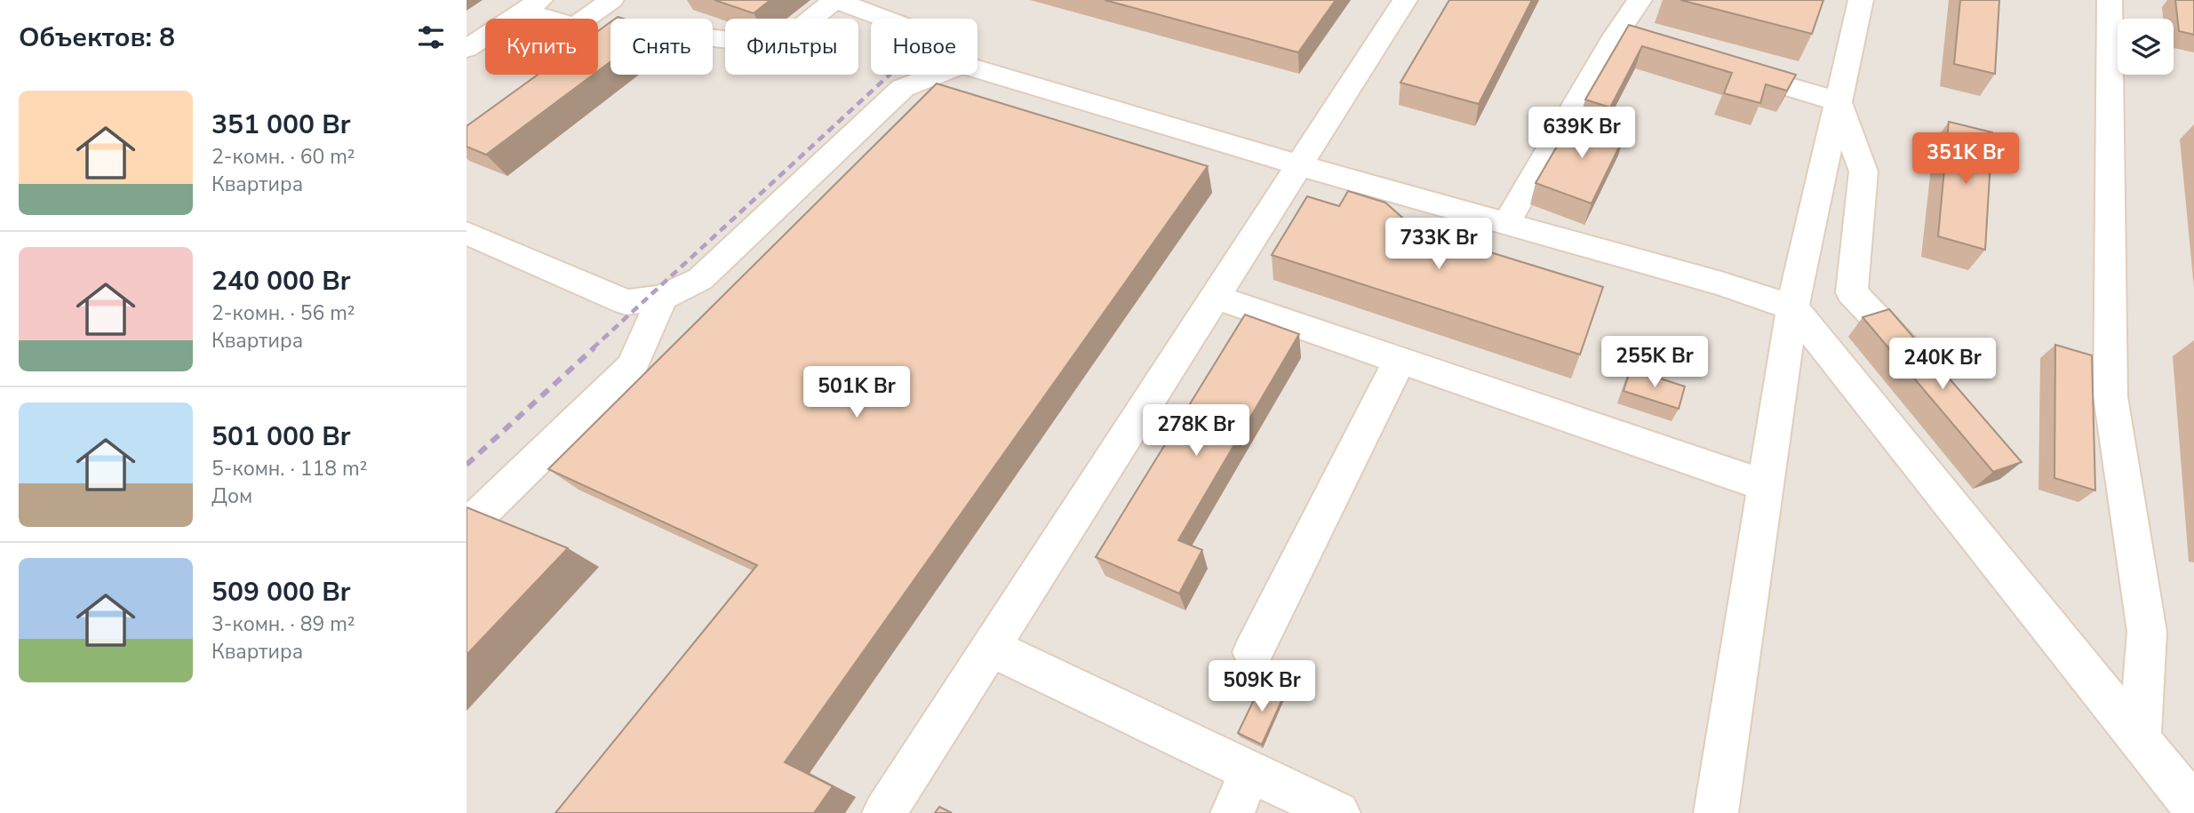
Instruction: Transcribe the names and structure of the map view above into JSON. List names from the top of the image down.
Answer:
{
  "page": {
    "heading": "Объектов: 8",
    "chip": [
      "Купить",
      "Снять",
      "Фильтры",
      "Новое"
    ],
    "list": [
      {
        "name": "351 000 Br",
        "note": "2-комн. · 60 m² · Квартира"
      },
      {
        "name": "240 000 Br",
        "note": "2-комн. · 56 m² · Квартира"
      },
      {
        "name": "501 000 Br",
        "note": "5-комн. · 118 m² · Дом"
      },
      {
        "name": "509 000 Br",
        "note": "3-комн. · 89 m² · Квартира"
      }
    ],
    "price": [
      "639K Br",
      "351K Br",
      "733K Br",
      "255K Br",
      "240K Br",
      "501K Br",
      "278K Br",
      "509K Br"
    ]
  }
}
